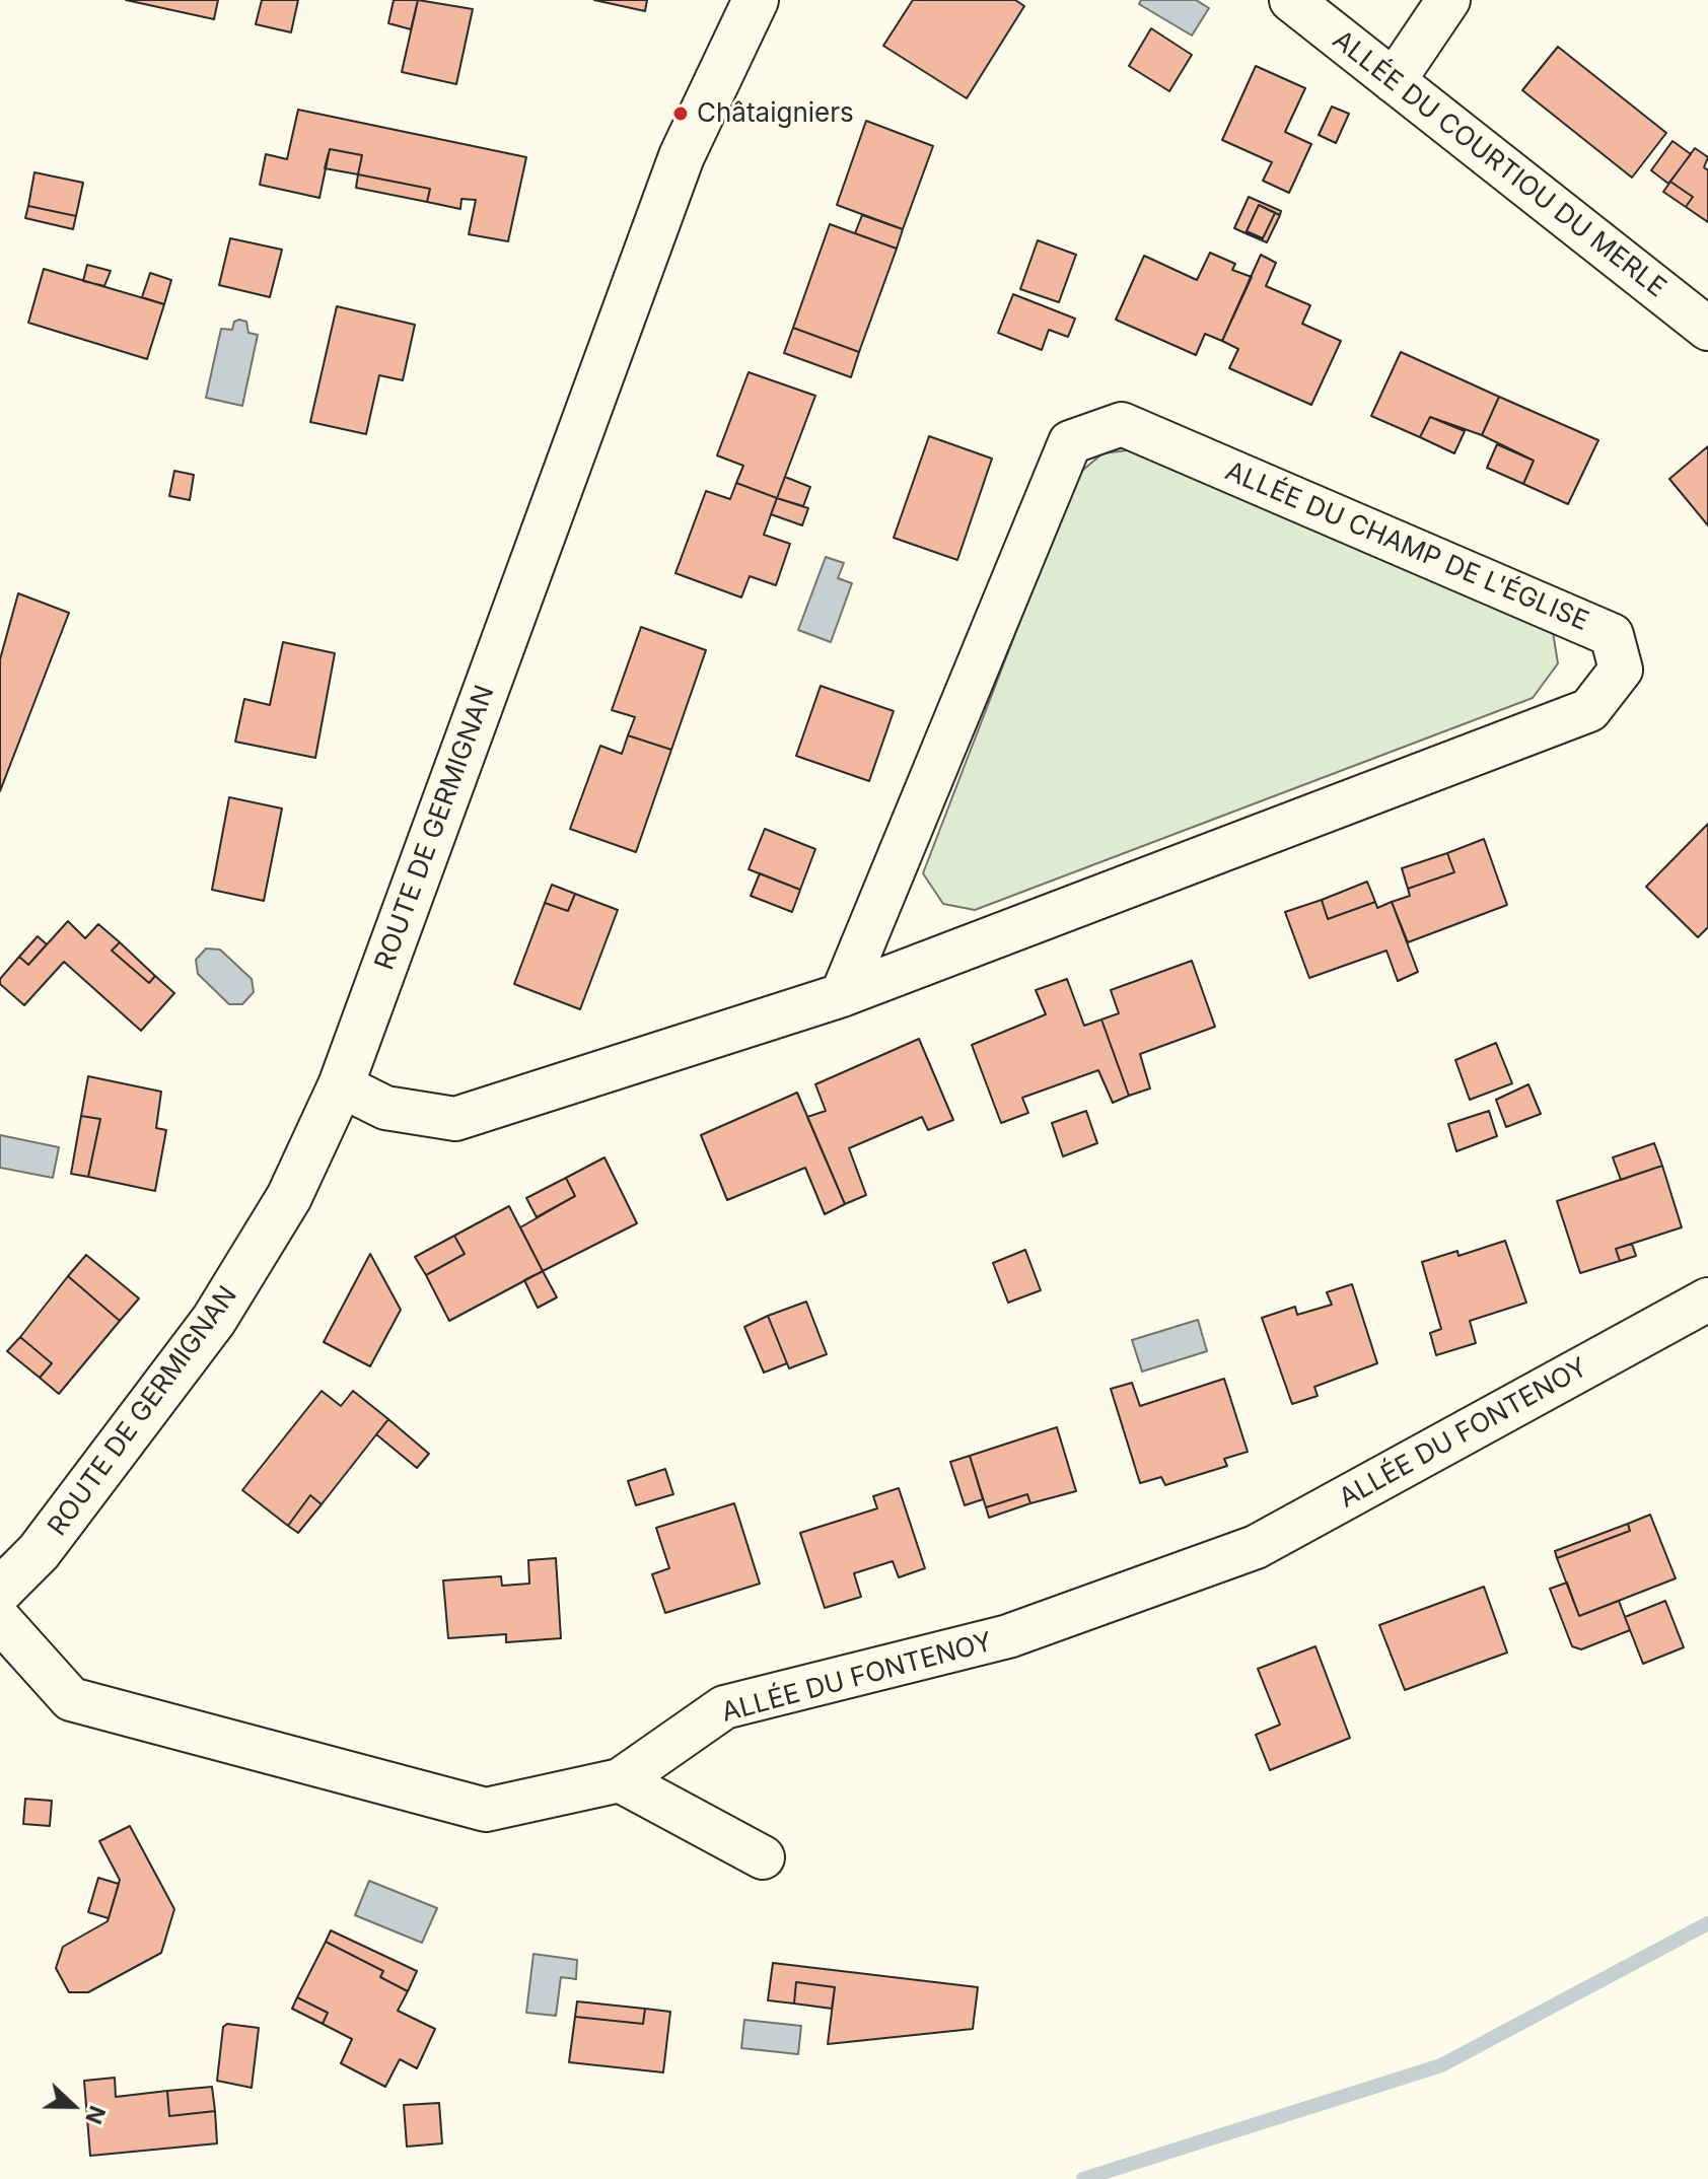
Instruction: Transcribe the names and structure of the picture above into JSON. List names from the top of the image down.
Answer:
{
  "streets": {
    "street": [
      "ALLÉE DU COURTIOU DU MERLE",
      "ALLÉE DU CHAMP DE L'ÉGLISE",
      "ROUTE DE GERMIGNAN",
      "ALLÉE DU FONTENOY"
    ]
  },
  "crossings": [
    ["ALLÉE DU CHAMP DE L'ÉGLISE", "ROUTE DE GERMIGNAN"]
  ],
  "places": ["Châtaigniers"],
  "north": "right"
}
